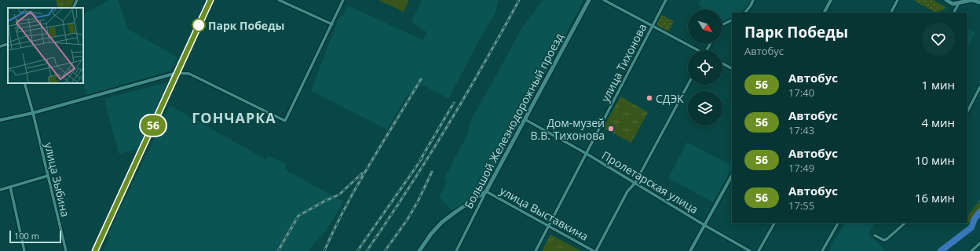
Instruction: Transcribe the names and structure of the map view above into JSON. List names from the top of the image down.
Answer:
{
  "streets": {
    "main road": ["Большой Железнодорожный проезд"],
    "street": [
      "улица Тихонова",
      "улица Зыбина",
      "Пролетарская улица",
      "улица Выставкина"
    ]
  },
  "crossings": [
    ["улица Тихонова", "Пролетарская улица"],
    ["улица Тихонова", "улица Выставкина"],
    ["Большой Железнодорожный проезд", "Пролетарская улица"],
    ["Большой Железнодорожный проезд", "улица Выставкина"]
  ],
  "districts": ["ГОНЧАРКА"],
  "places": ["Парк Победы", "СДЭК", "Дом-музей В.В. Тихонова"],
  "lines": ["bus line 56"],
  "scale_bar": "100 m",
  "north": "bottom right",
  "page": {
    "on_map": "56",
    "heading": ["Парк Победы", "Автобус"],
    "list": [
      {
        "mark": "56",
        "name": "Автобус",
        "note": "17:40",
        "value": "1 мин"
      },
      {
        "mark": "56",
        "name": "Автобус",
        "note": "17:43",
        "value": "4 мин"
      },
      {
        "mark": "56",
        "name": "Автобус",
        "note": "17:49",
        "value": "10 мин"
      },
      {
        "mark": "56",
        "name": "Автобус",
        "note": "17:55",
        "value": "16 мин"
      }
    ],
    "scale": "100 m"
  }
}
